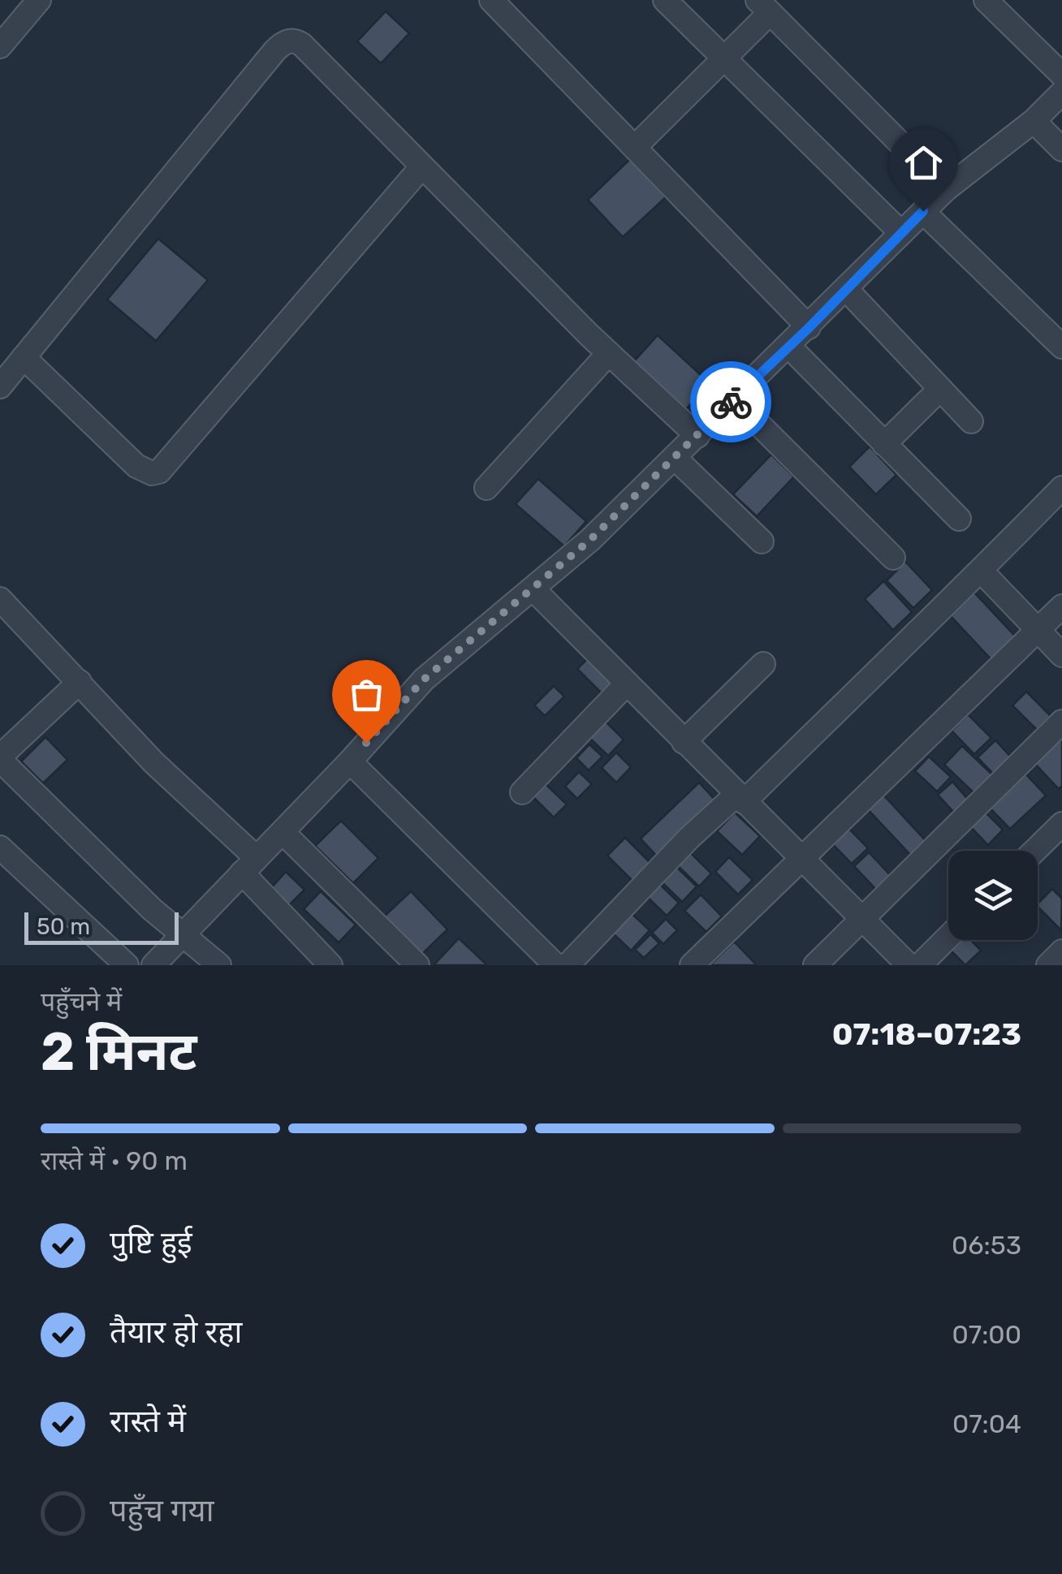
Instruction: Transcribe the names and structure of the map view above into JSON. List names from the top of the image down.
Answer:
{
  "scale_bar": "50 m",
  "page": {
    "scale": "50 m",
    "heading": ["2 मिनट", "पहुँचने में", "07:18–07:23"],
    "bar": "रास्ते में · 90 m",
    "list": [
      ["पुष्टि हुई", "06:53"],
      ["तैयार हो रहा", "07:00"],
      ["रास्ते में", "07:04"],
      "पहुँच गया"
    ]
  }
}
